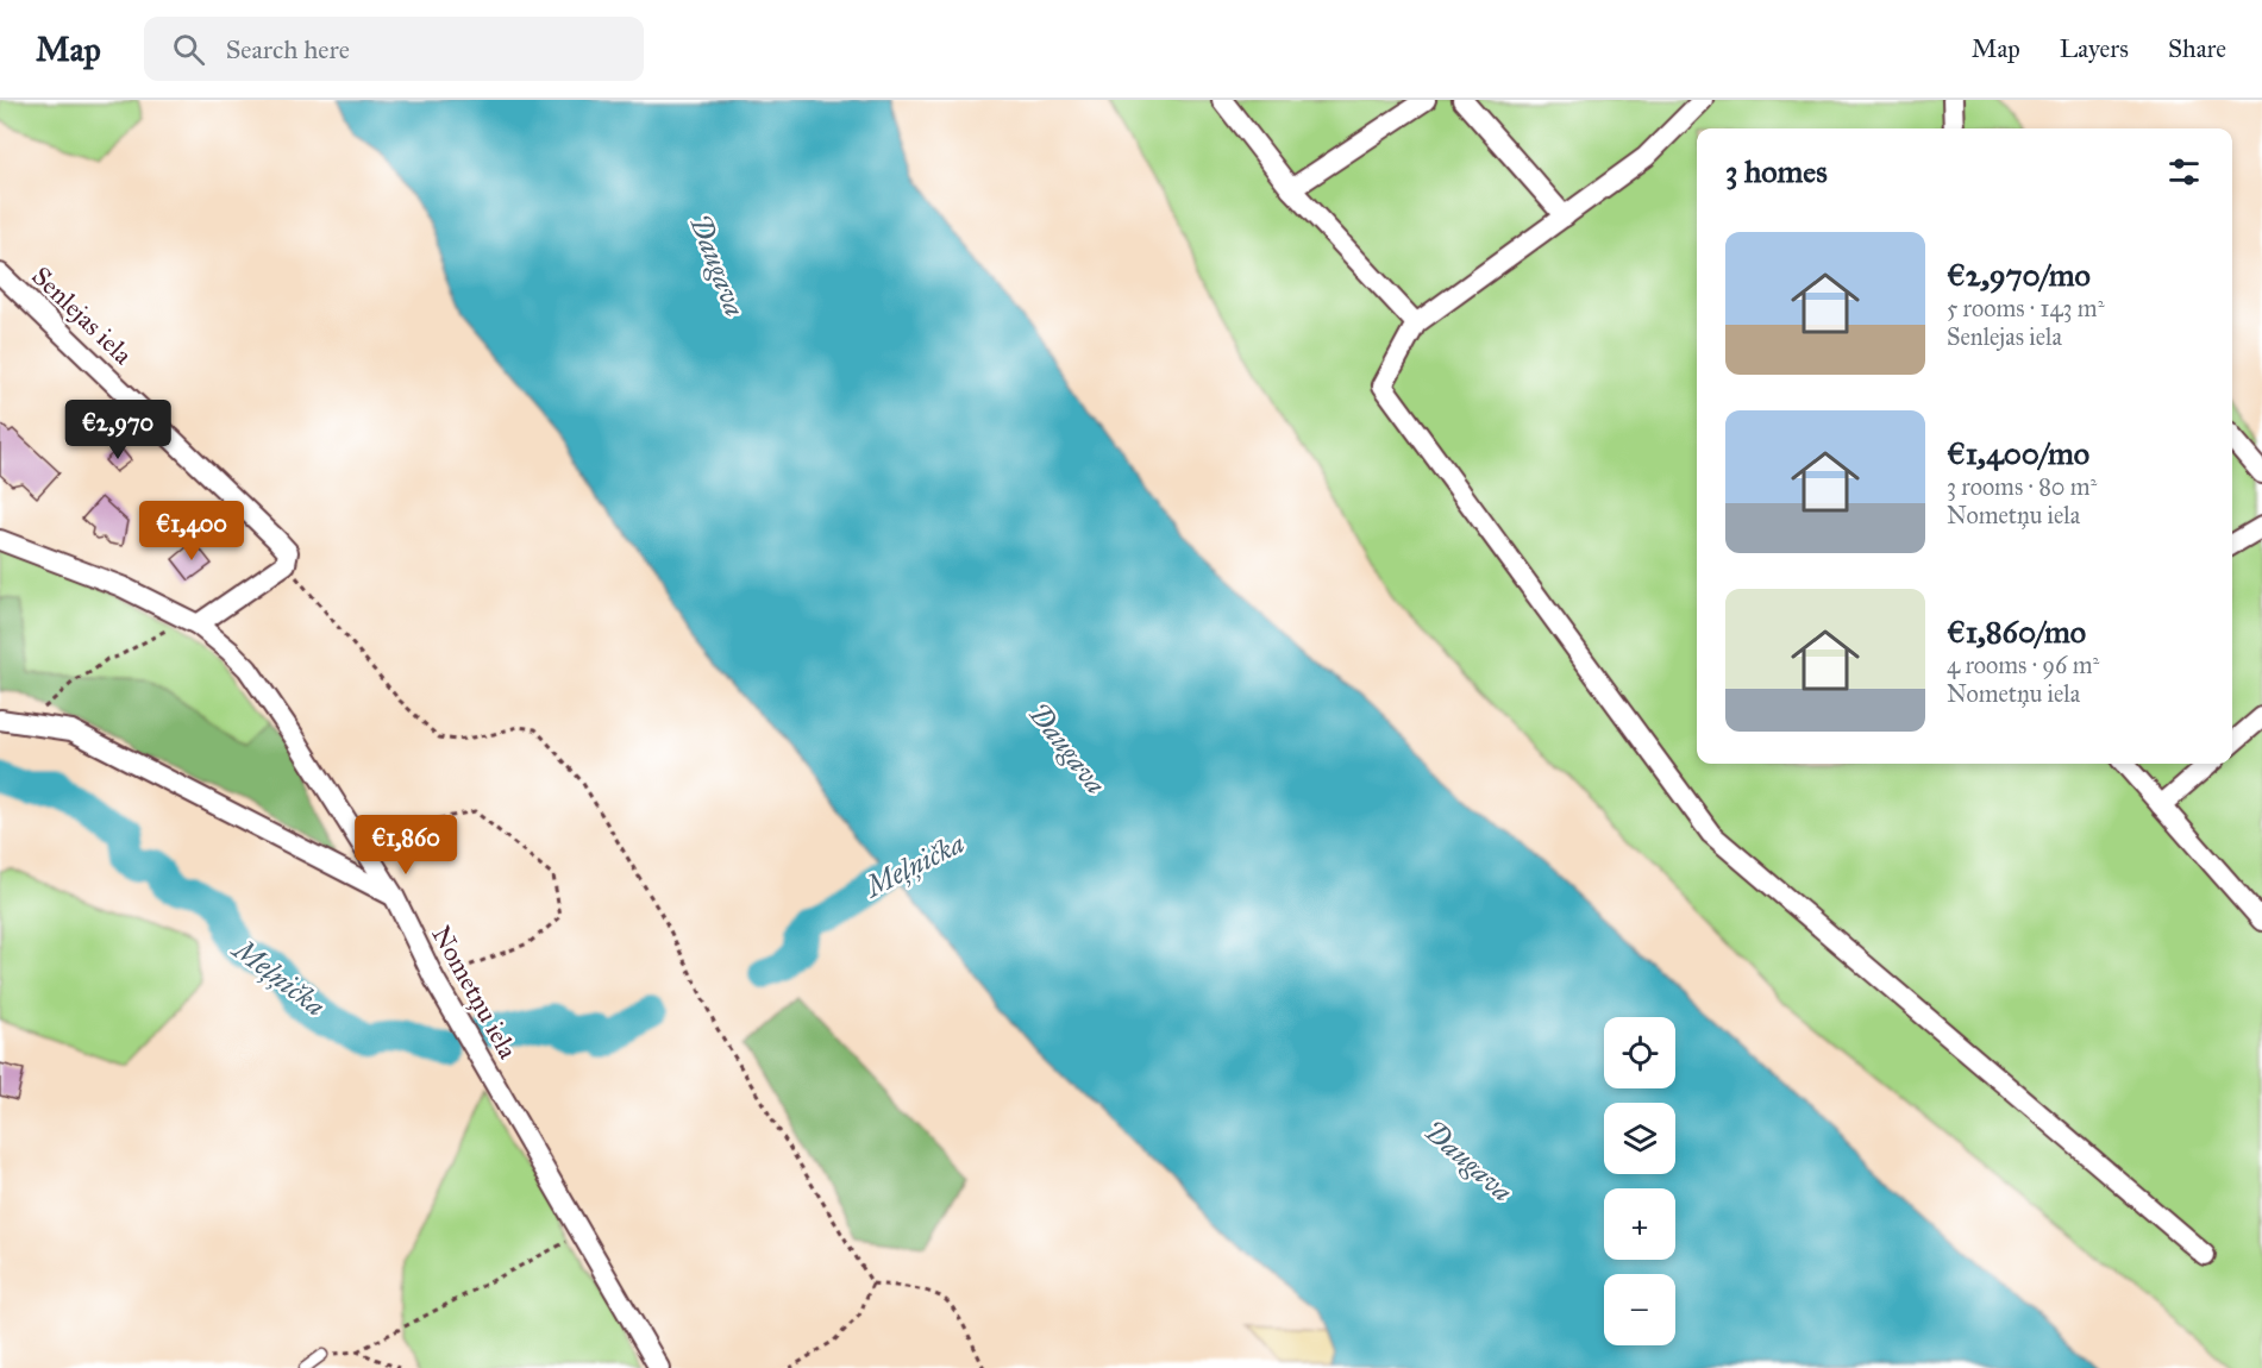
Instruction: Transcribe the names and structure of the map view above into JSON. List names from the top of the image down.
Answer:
{
  "streets": {
    "street": ["Senlejas iela", "Nometņu iela"]
  },
  "water": ["Daugava", "Meļņička"],
  "page": {
    "header": "Map",
    "search": "Search here",
    "nav": ["Map", "Layers", "Share"],
    "heading": "3 homes",
    "list": [
      {
        "name": "€2,970/mo",
        "note": "5 rooms · 143 m² · Senlejas iela"
      },
      {
        "name": "€1,400/mo",
        "note": "3 rooms · 80 m² · Nometņu iela"
      },
      {
        "name": "€1,860/mo",
        "note": "4 rooms · 96 m² · Nometņu iela"
      }
    ],
    "price": ["€2,970", "€1,400", "€1,860"],
    "map_buttons": ["+", "−"]
  }
}
